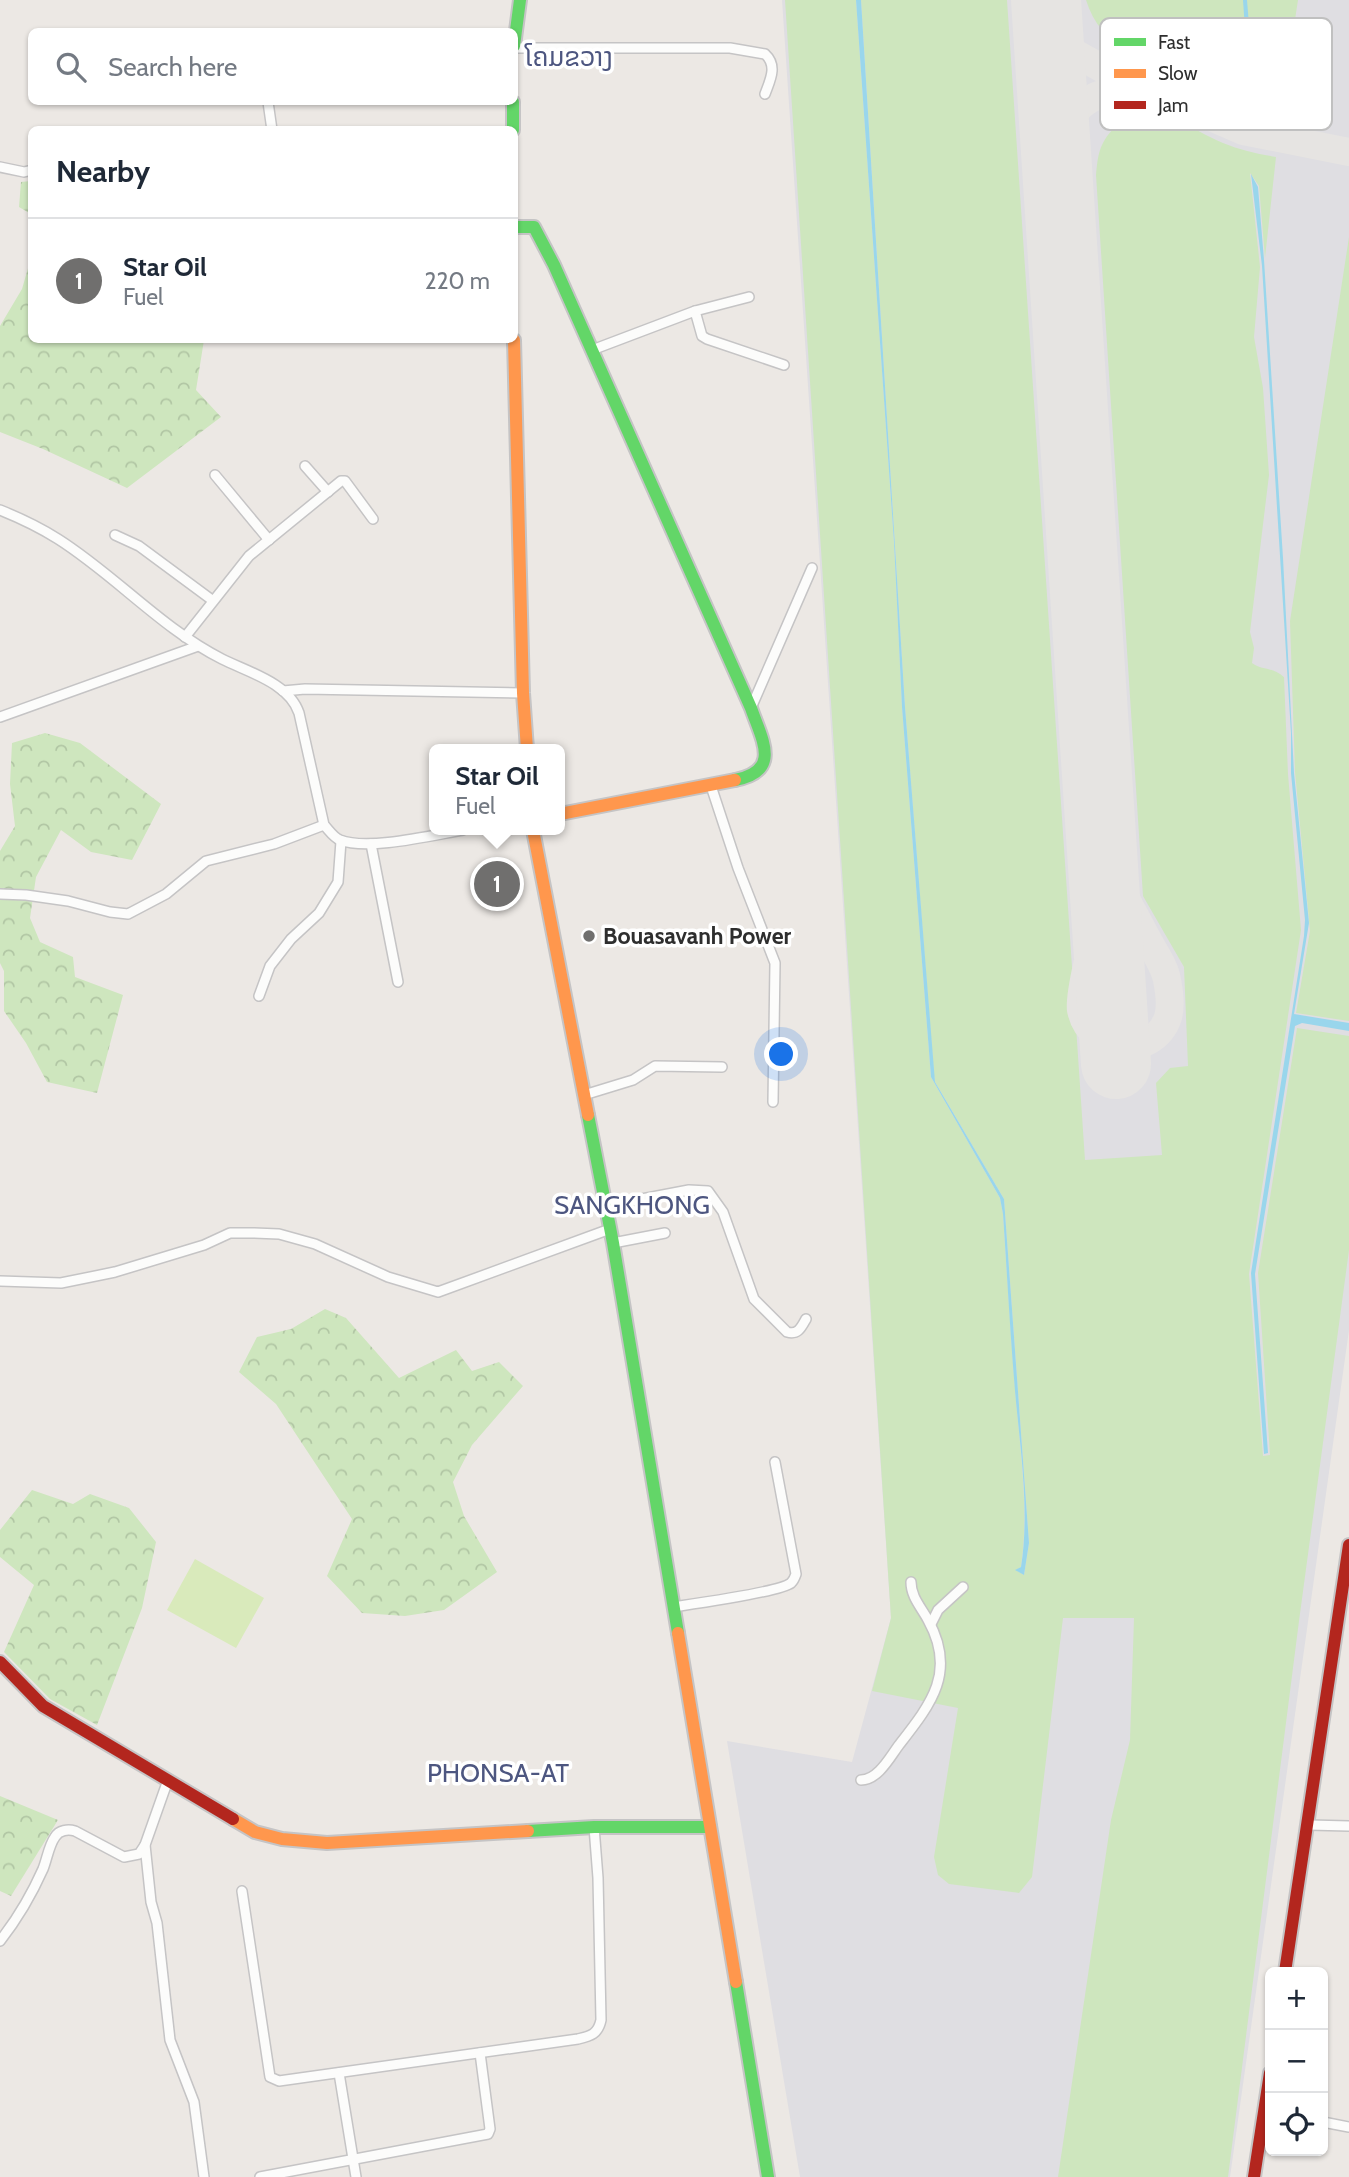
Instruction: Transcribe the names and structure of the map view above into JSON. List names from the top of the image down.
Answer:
{
  "districts": ["ໂຄມຂວາງ", "SANGKHONG", "PHONSA-AT"],
  "places": ["Bouasavanh Power"],
  "legend": ["Fast", "Slow", "Jam"],
  "page": {
    "search": "Search here",
    "heading": "Nearby",
    "list": [
      {
        "mark": "1",
        "name": "Star Oil",
        "note": "Fuel",
        "value": "220 m"
      }
    ],
    "popup": ["Star Oil", "Fuel"],
    "pins": "1",
    "map_buttons": ["+", "−"]
  }
}
